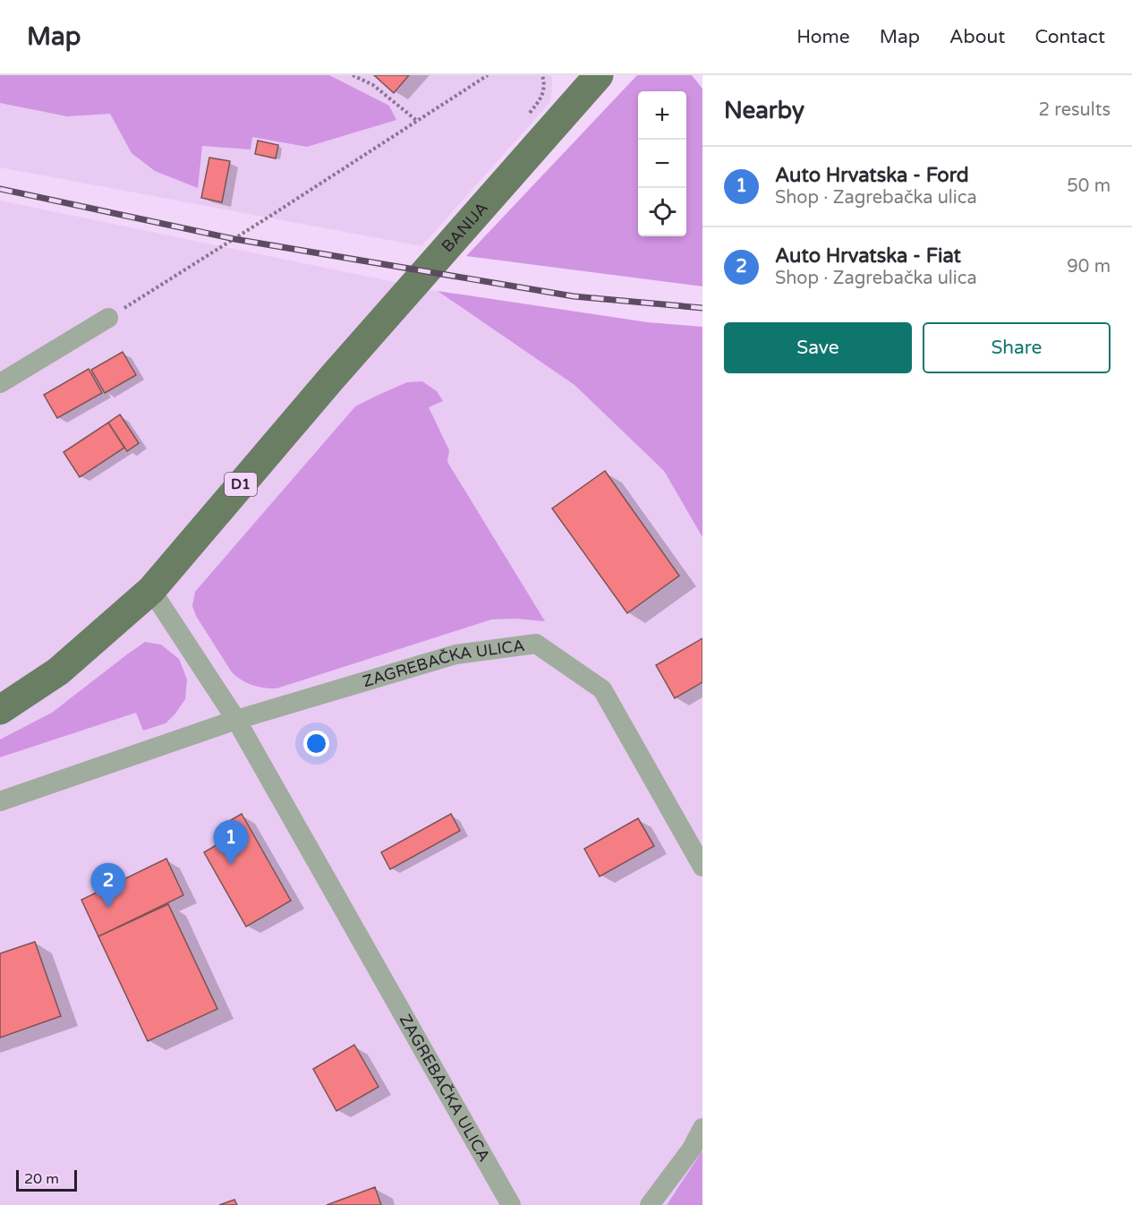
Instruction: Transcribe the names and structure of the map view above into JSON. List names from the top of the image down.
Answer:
{
  "streets": {
    "main road": ["BANIJA", "D1"],
    "street": ["ZAGREBAČKA ULICA"]
  },
  "crossings": [
    ["BANIJA", "D1"],
    ["BANIJA", "ZAGREBAČKA ULICA"],
    ["D1", "ZAGREBAČKA ULICA"]
  ],
  "scale_bar": "20 m",
  "page": {
    "header": "Map",
    "nav": [
      "Home",
      "Map",
      "About",
      "Contact"
    ],
    "heading": ["Nearby", "2 results"],
    "map_buttons": ["+", "−"],
    "list": [
      {
        "mark": "1",
        "name": "Auto Hrvatska - Ford",
        "note": "Shop · Zagrebačka ulica",
        "value": "50 m"
      },
      {
        "mark": "2",
        "name": "Auto Hrvatska - Fiat",
        "note": "Shop · Zagrebačka ulica",
        "value": "90 m"
      }
    ],
    "buttons": ["Save", "Share"],
    "pins": ["1", "2"],
    "scale": "20 m"
  }
}
